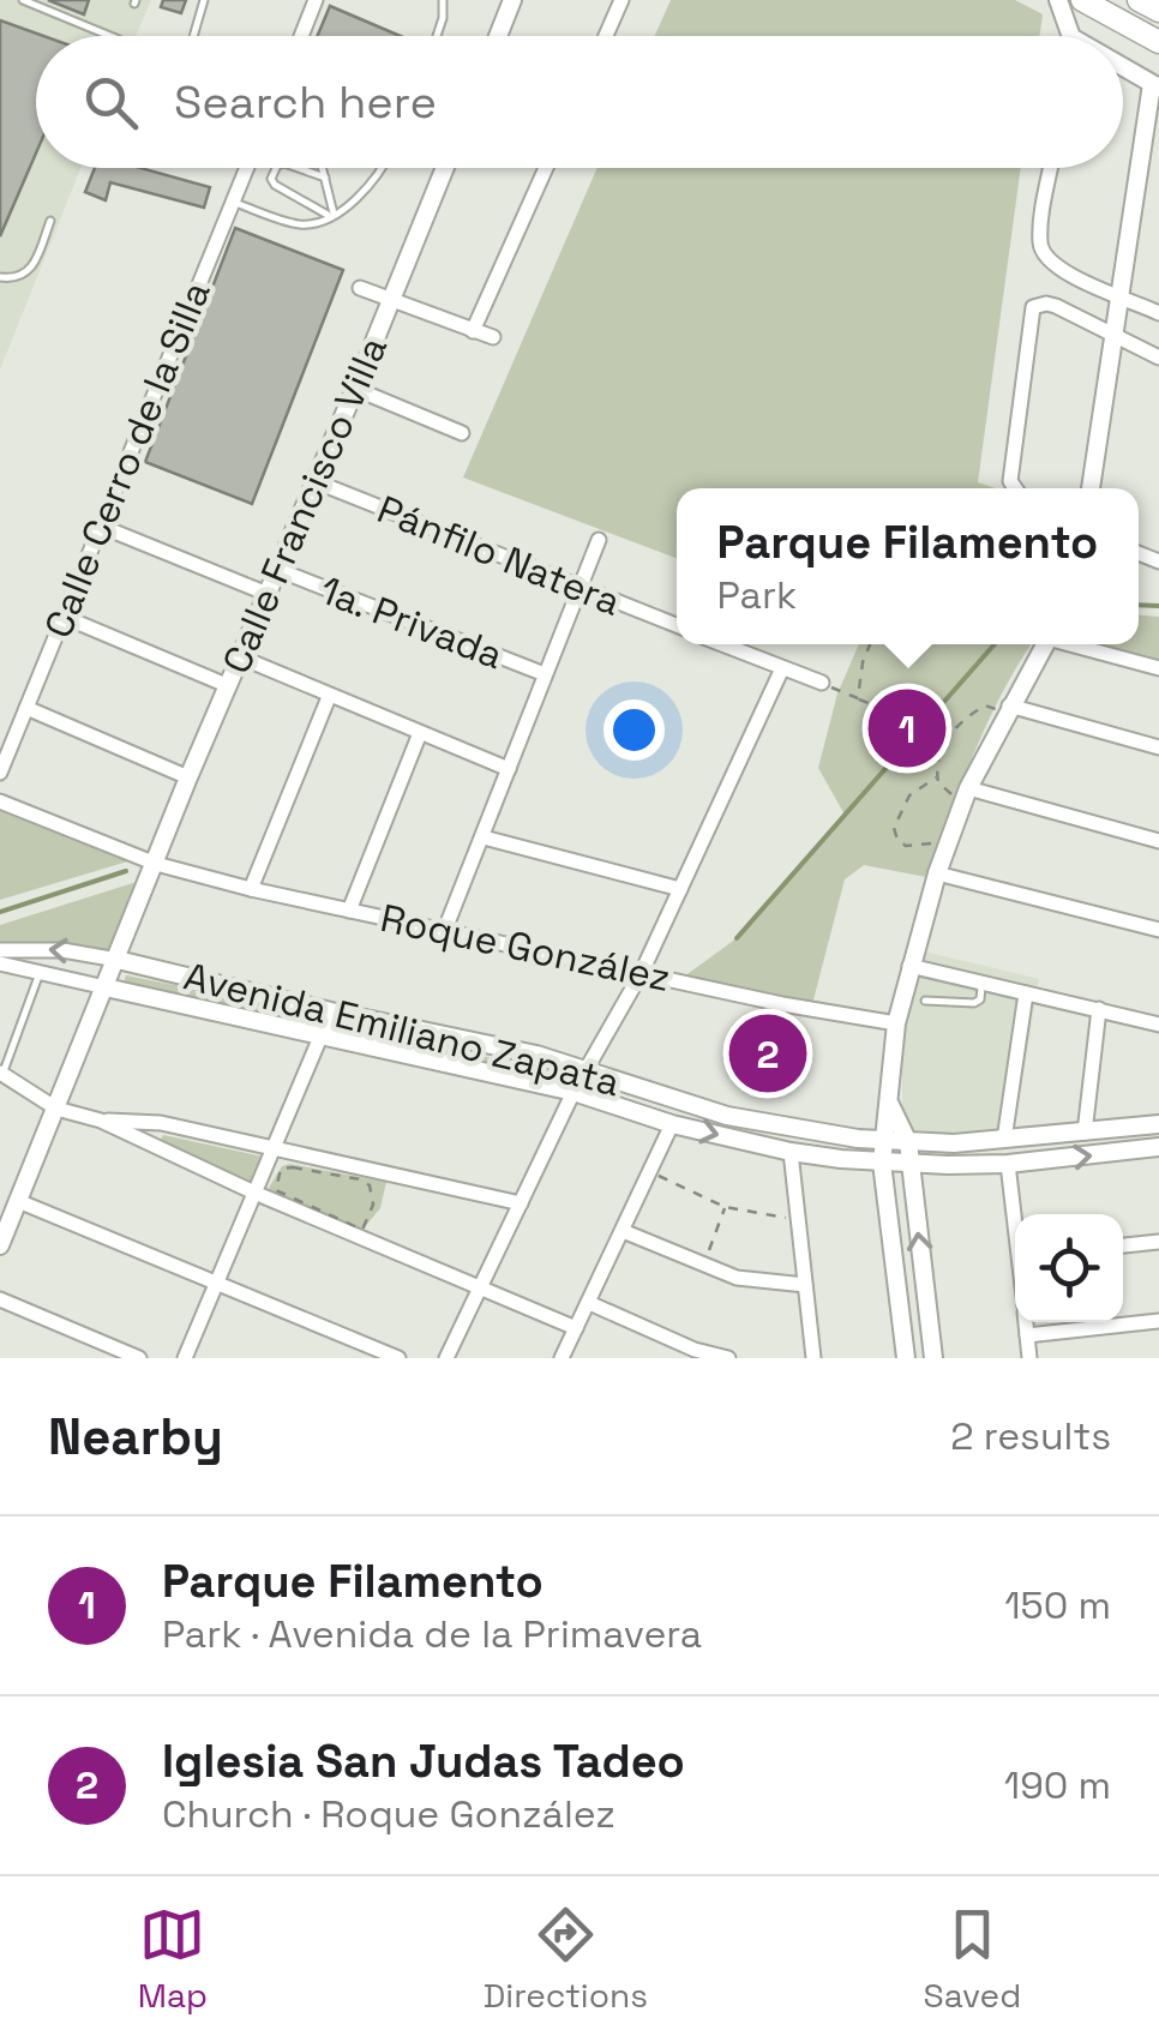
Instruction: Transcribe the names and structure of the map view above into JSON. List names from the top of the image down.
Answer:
{
  "streets": {
    "street": [
      "Calle Cerro de la Silla",
      "Calle Francisco Villa",
      "Pánfilo Natera",
      "1a. Privada",
      "Roque González",
      "Avenida Emiliano Zapata"
    ]
  },
  "crossings": [
    ["Calle Francisco Villa", "Pánfilo Natera"],
    ["Calle Francisco Villa", "1a. Privada"],
    ["Calle Francisco Villa", "Roque González"],
    ["Calle Francisco Villa", "Avenida Emiliano Zapata"]
  ],
  "page": {
    "search": "Search here",
    "popup": ["Parque Filamento", "Park"],
    "pins": ["1", "2"],
    "heading": ["Nearby", "2 results"],
    "list": [
      {
        "mark": "1",
        "name": "Parque Filamento",
        "note": "Park · Avenida de la Primavera",
        "value": "150 m"
      },
      {
        "mark": "2",
        "name": "Iglesia San Judas Tadeo",
        "note": "Church · Roque González",
        "value": "190 m"
      }
    ],
    "nav": ["Map", "Directions", "Saved"]
  }
}
